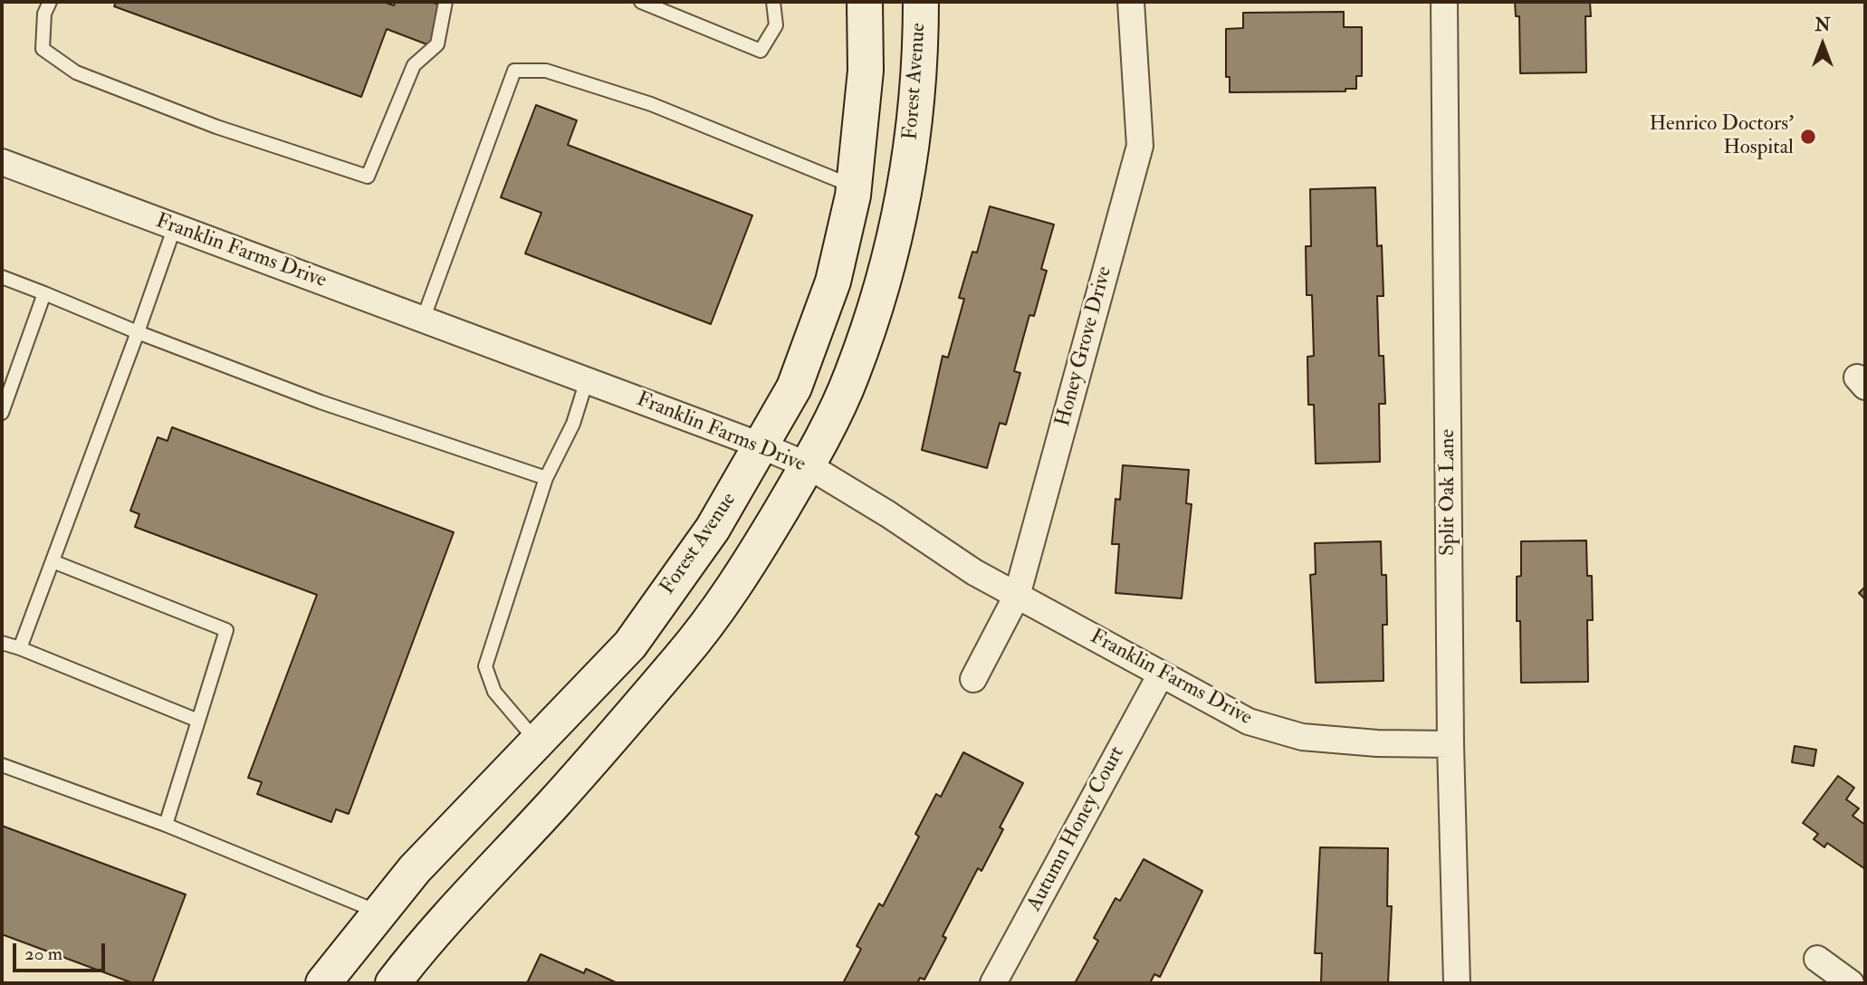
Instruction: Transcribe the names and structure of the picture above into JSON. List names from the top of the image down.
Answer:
{
  "streets": {
    "main road": ["Forest Avenue"],
    "street": [
      "Franklin Farms Drive",
      "Honey Grove Drive",
      "Split Oak Lane",
      "Autumn Honey Court"
    ]
  },
  "crossings": [
    ["Forest Avenue", "Franklin Farms Drive"],
    ["Franklin Farms Drive", "Honey Grove Drive"],
    ["Franklin Farms Drive", "Split Oak Lane"],
    ["Franklin Farms Drive", "Autumn Honey Court"]
  ],
  "places": ["Henrico Doctors' Hospital"],
  "scale_bar": "20 m",
  "north": "top"
}
